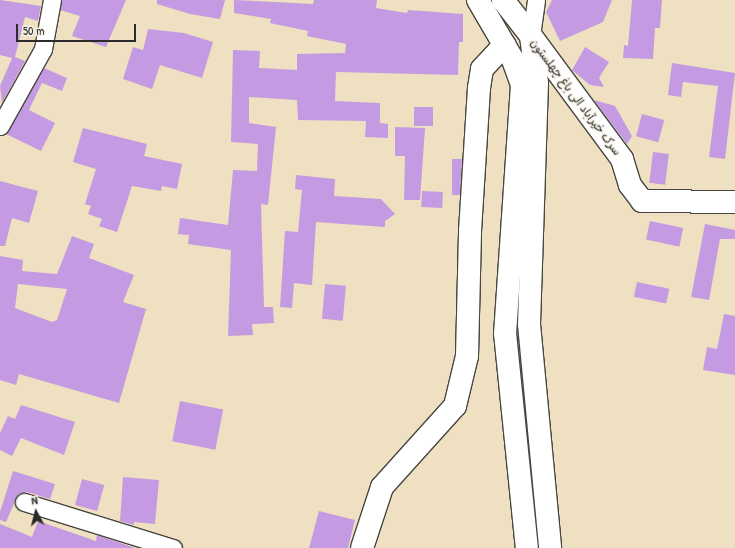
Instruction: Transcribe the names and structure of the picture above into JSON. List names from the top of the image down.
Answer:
{
  "streets": {
    "main road": ["سرک خیرآباد الی باغ چهلستون"]
  },
  "scale_bar": "50 m",
  "north": "top"
}
